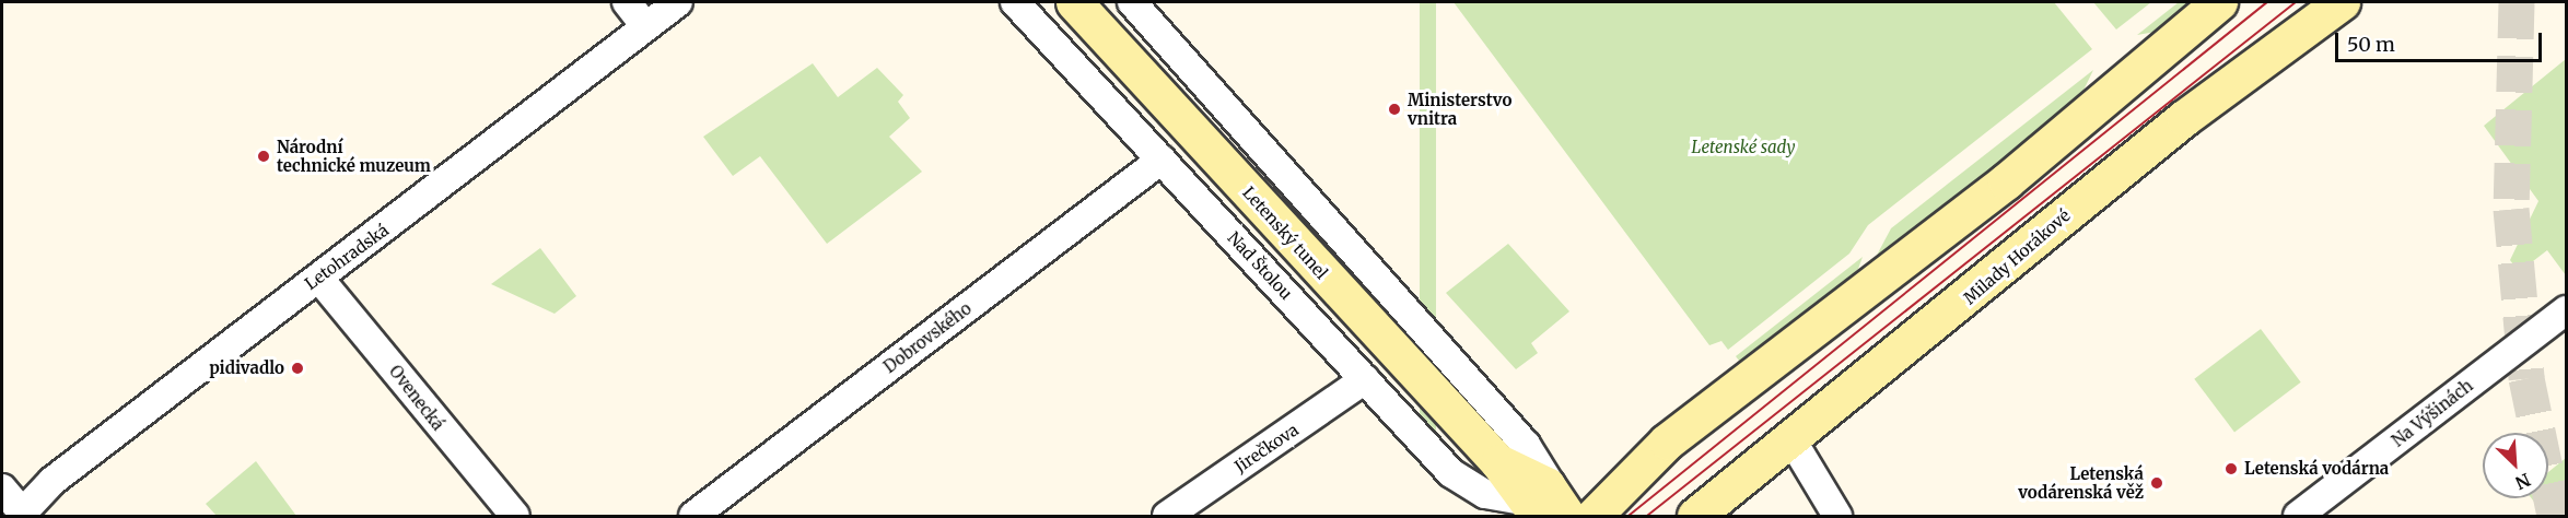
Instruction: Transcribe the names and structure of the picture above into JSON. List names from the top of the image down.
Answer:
{
  "streets": {
    "main road": ["Letenský tunel", "Milady Horákové"],
    "street": [
      "Letohradská",
      "Nad Štolou",
      "Dobrovského",
      "Ovenecká",
      "Na Výšinách",
      "Jirečkova"
    ]
  },
  "crossings": [
    ["Letenský tunel", "Nad Štolou"],
    ["Letohradská", "Ovenecká"],
    ["Nad Štolou", "Dobrovského"],
    ["Nad Štolou", "Jirečkova"]
  ],
  "parks": ["Letenské sady"],
  "places": [
    "Ministerstvo vnitra",
    "Národní technické muzeum",
    "pidivadlo",
    "Letenská vodárna",
    "Letenská vodárenská věž"
  ],
  "scale_bar": "50 m",
  "north": "bottom right"
}
